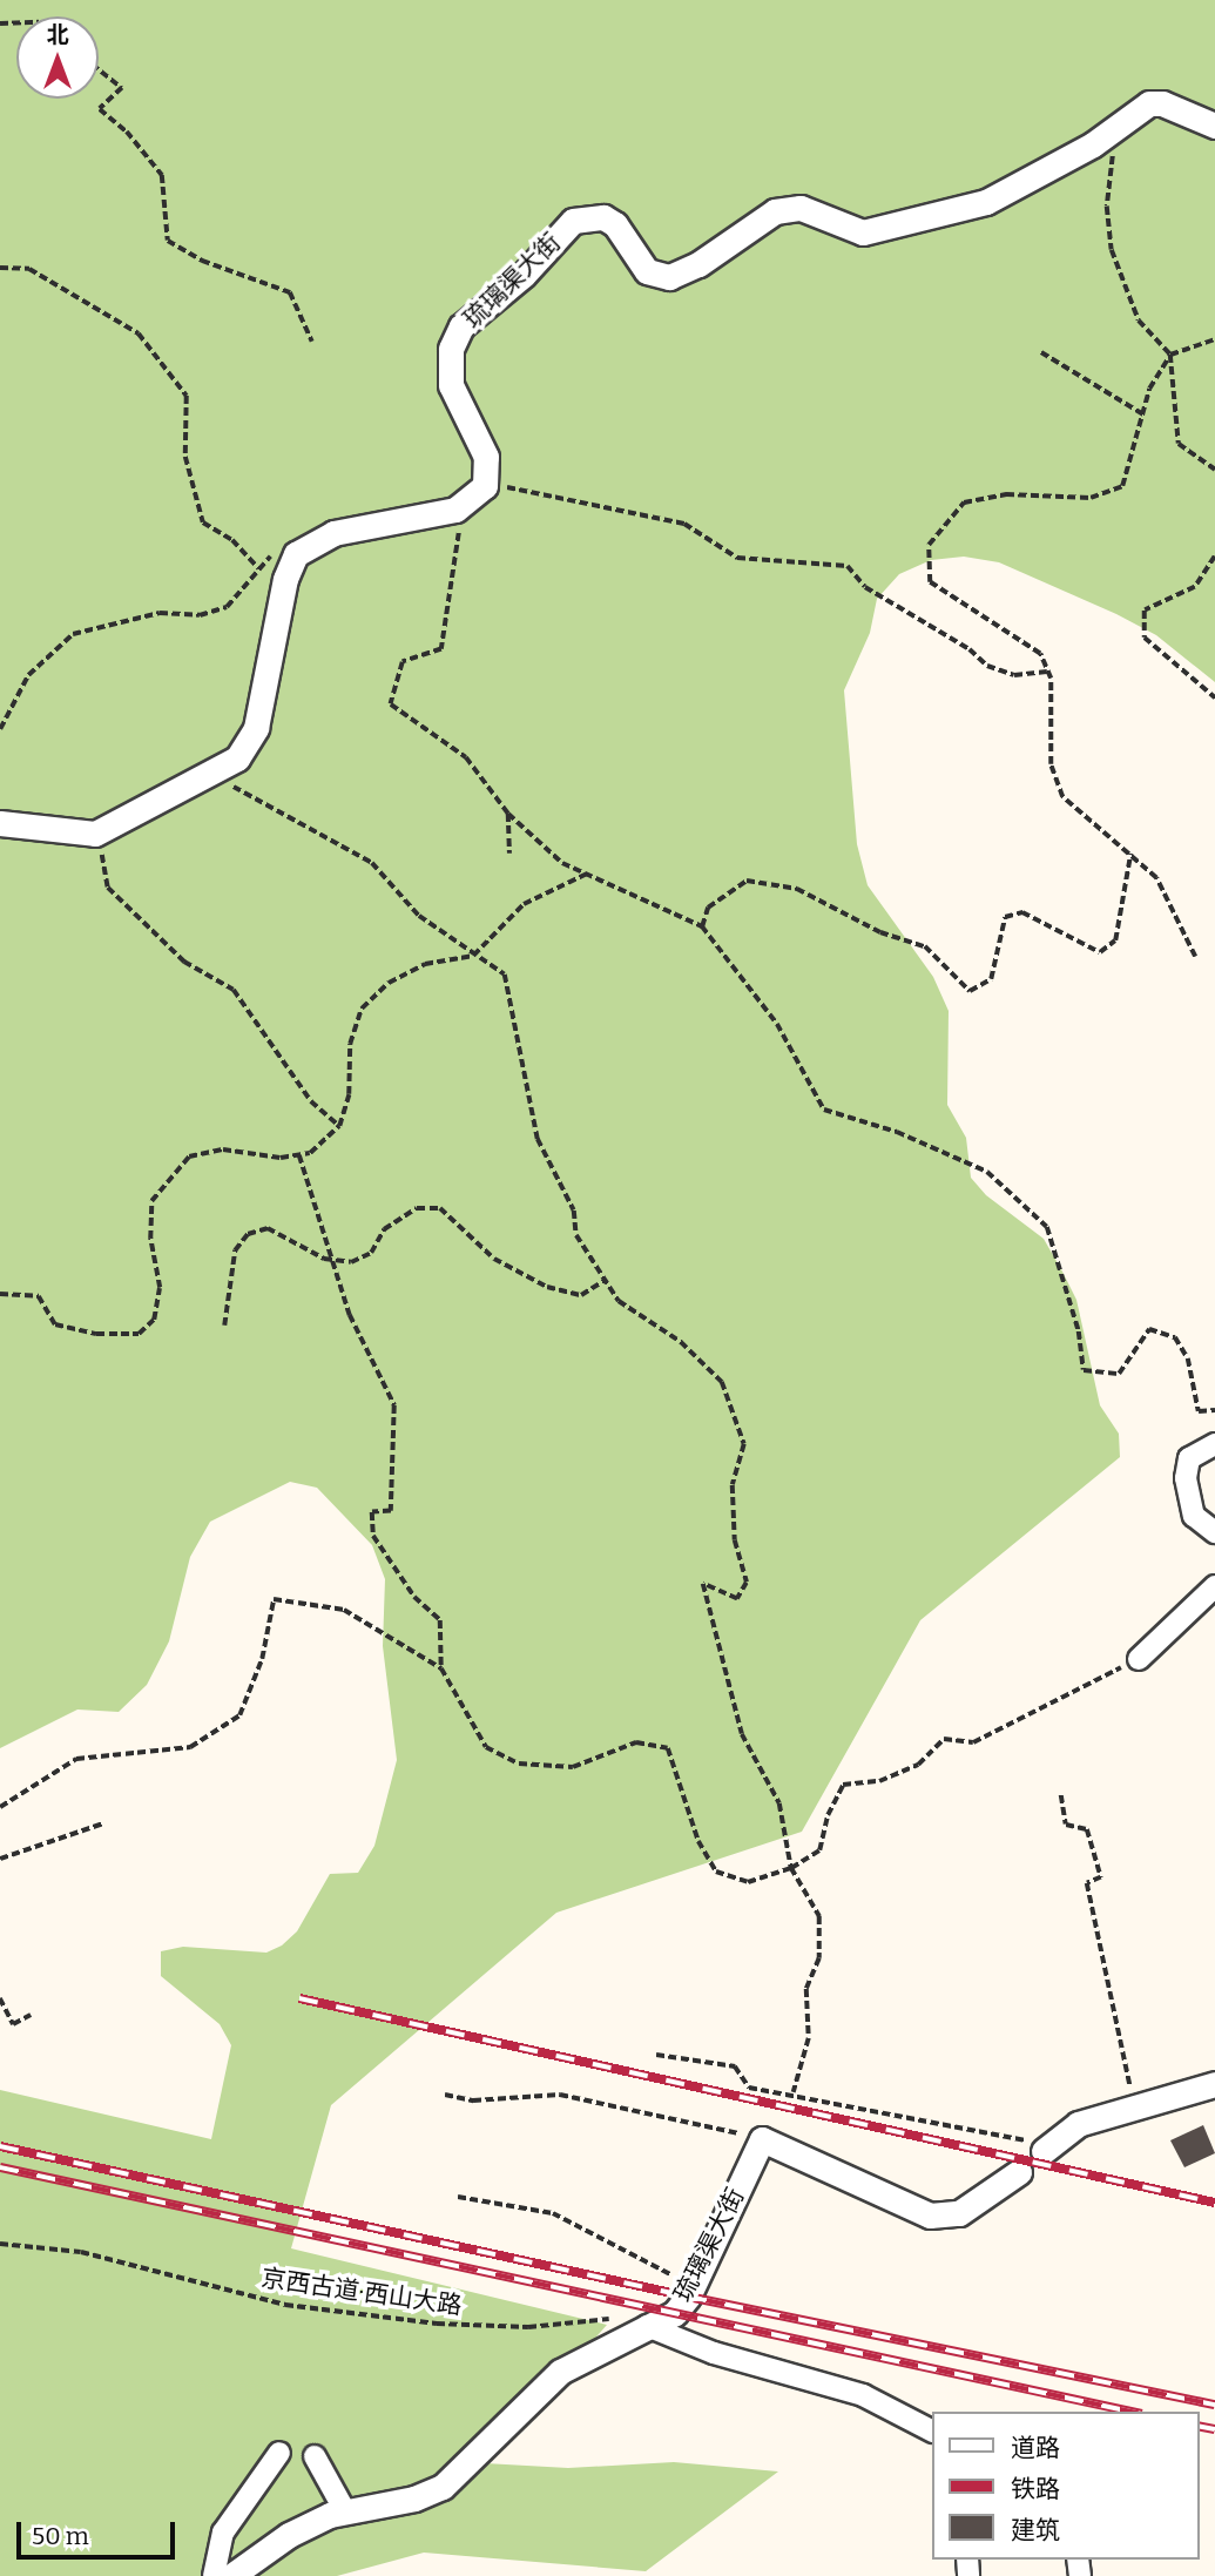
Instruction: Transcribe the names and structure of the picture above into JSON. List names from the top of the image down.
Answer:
{
  "streets": {
    "street": ["琉璃渠大街"],
    "path": ["京西古道·西山大路"]
  },
  "crossings": [
    ["琉璃渠大街", "京西古道·西山大路"]
  ],
  "legend": ["道路", "铁路", "建筑"],
  "scale_bar": "50 m",
  "north": "top"
}
